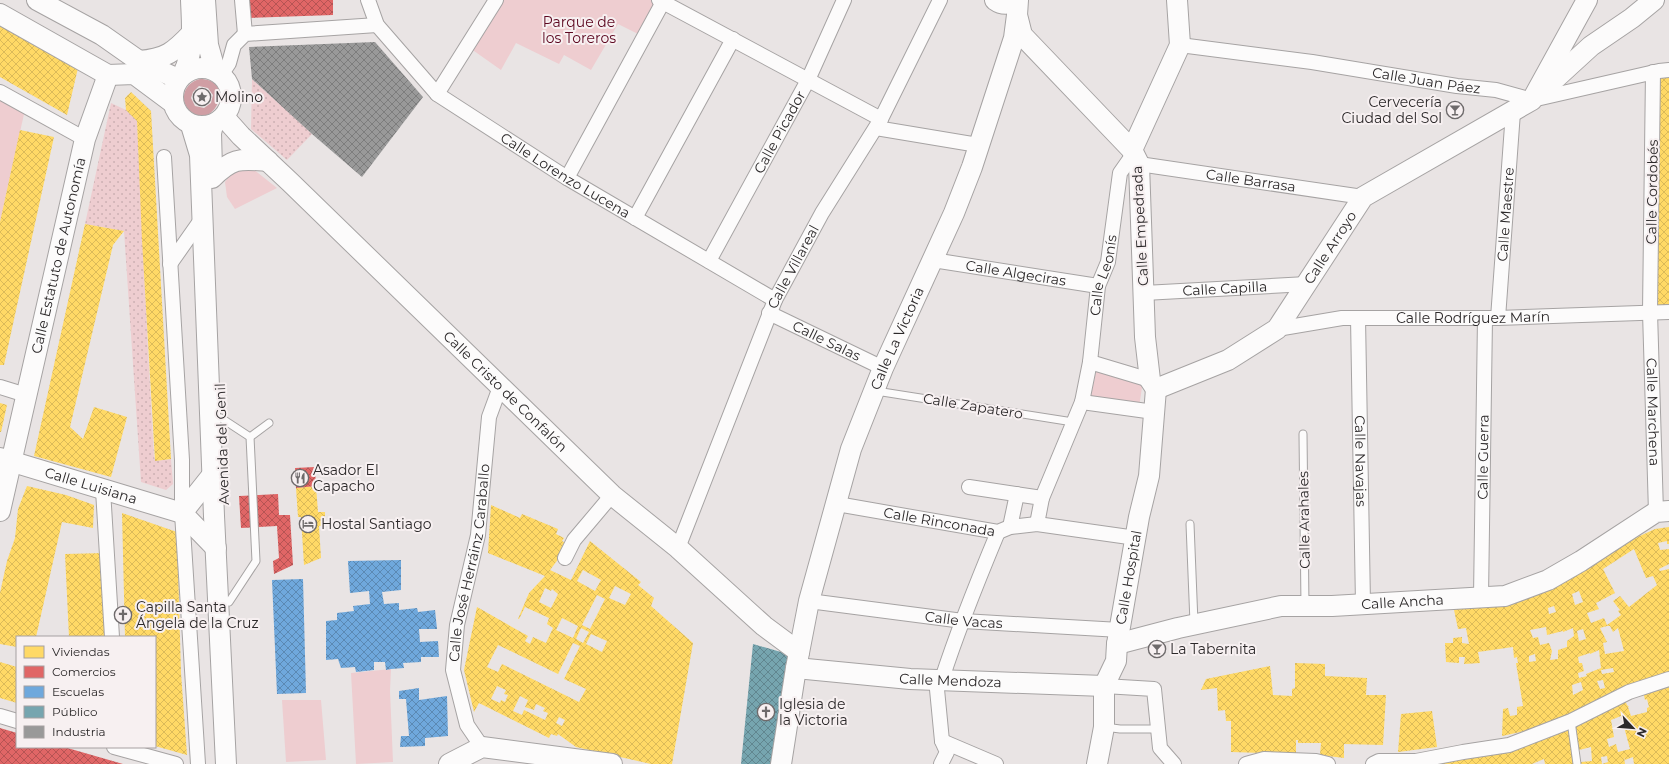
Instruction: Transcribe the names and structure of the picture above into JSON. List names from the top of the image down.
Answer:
{
  "streets": {
    "street": [
      "Calle Juan Páez",
      "Calle Picador",
      "Calle Lorenzo Lucena",
      "Calle Barrasa",
      "Calle Cordobés",
      "Calle Maestre",
      "Calle Empedrada",
      "Calle Arroyo",
      "Calle Estatuto de Autonomía",
      "Calle Villareal",
      "Calle Algeciras",
      "Calle Leonís",
      "Calle Capilla",
      "Calle Rodríguez Marín",
      "Calle La Victoria",
      "Calle Salas",
      "Calle Cristo de Confalón",
      "Calle Marchena",
      "Avenida del Genil",
      "Calle Guerra",
      "Calle Navajas",
      "Calle Luisiana",
      "Calle Rinconada",
      "Calle José Herráinz Caraballo",
      "Calle Hospital",
      "Calle Ancha",
      "Calle Vacas",
      "Calle Mendoza"
    ],
    "lane": ["Calle Zapatero", "Calle Arahales"]
  },
  "crossings": [
    ["Calle Juan Páez", "Calle Cordobés"],
    ["Calle Juan Páez", "Calle Empedrada"],
    ["Calle Juan Páez", "Calle Arroyo"],
    ["Calle Picador", "Calle Lorenzo Lucena"],
    ["Calle Lorenzo Lucena", "Calle Villareal"],
    ["Calle Barrasa", "Calle Empedrada"],
    ["Calle Barrasa", "Calle Arroyo"],
    ["Calle Barrasa", "Calle Leonís"],
    ["Calle Cordobés", "Calle Rodríguez Marín"],
    ["Calle Cordobés", "Calle Marchena"],
    ["Calle Maestre", "Calle Arroyo"],
    ["Calle Maestre", "Calle Rodríguez Marín"],
    ["Calle Maestre", "Calle Guerra"],
    ["Calle Empedrada", "Calle Arroyo"],
    ["Calle Empedrada", "Calle Leonís"],
    ["Calle Empedrada", "Calle Capilla"],
    ["Calle Empedrada", "Calle Hospital"],
    ["Calle Arroyo", "Calle Capilla"],
    ["Calle Arroyo", "Calle Rodríguez Marín"],
    ["Calle Arroyo", "Calle Hospital"],
    ["Calle Estatuto de Autonomía", "Calle Luisiana"],
    ["Calle Villareal", "Calle Salas"],
    ["Calle Villareal", "Calle Cristo de Confalón"],
    ["Calle Algeciras", "Calle Leonís"],
    ["Calle Algeciras", "Calle La Victoria"],
    ["Calle Leonís", "Calle Zapatero"],
    ["Calle Leonís", "Calle Rinconada"],
    ["Calle Rodríguez Marín", "Calle Marchena"],
    ["Calle Rodríguez Marín", "Calle Guerra"],
    ["Calle Rodríguez Marín", "Calle Navajas"],
    ["Calle La Victoria", "Calle Salas"],
    ["Calle La Victoria", "Calle Cristo de Confalón"],
    ["Calle La Victoria", "Calle Zapatero"],
    ["Calle La Victoria", "Calle Rinconada"],
    ["Calle La Victoria", "Calle Vacas"],
    ["Calle La Victoria", "Calle Mendoza"],
    ["Calle Cristo de Confalón", "Avenida del Genil"],
    ["Calle Cristo de Confalón", "Calle José Herráinz Caraballo"],
    ["Calle Cristo de Confalón", "Calle Mendoza"],
    ["Calle Marchena", "Calle Ancha"],
    ["Avenida del Genil", "Calle Luisiana"],
    ["Calle Guerra", "Calle Ancha"],
    ["Calle Navajas", "Calle Ancha"],
    ["Calle Arahales", "Calle Ancha"],
    ["Calle Rinconada", "Calle Hospital"],
    ["Calle Hospital", "Calle Ancha"],
    ["Calle Hospital", "Calle Vacas"],
    ["Calle Hospital", "Calle Mendoza"],
    ["Calle Ancha", "Calle Vacas"]
  ],
  "parks": ["Parque de los Toreros"],
  "places": {
    "place": ["Molino"],
    "bar": ["Cervecería Ciudad del Sol", "La Tabernita"],
    "restaurant": ["Asador El Capacho"],
    "hotel": ["Hostal Santiago"],
    "church": ["Capilla Santa Ángela de la Cruz", "Iglesia de la Victoria"]
  },
  "legend": [
    "Viviendas",
    "Comercios",
    "Escuelas",
    "Público",
    "Industria"
  ],
  "north": "bottom right"
}
